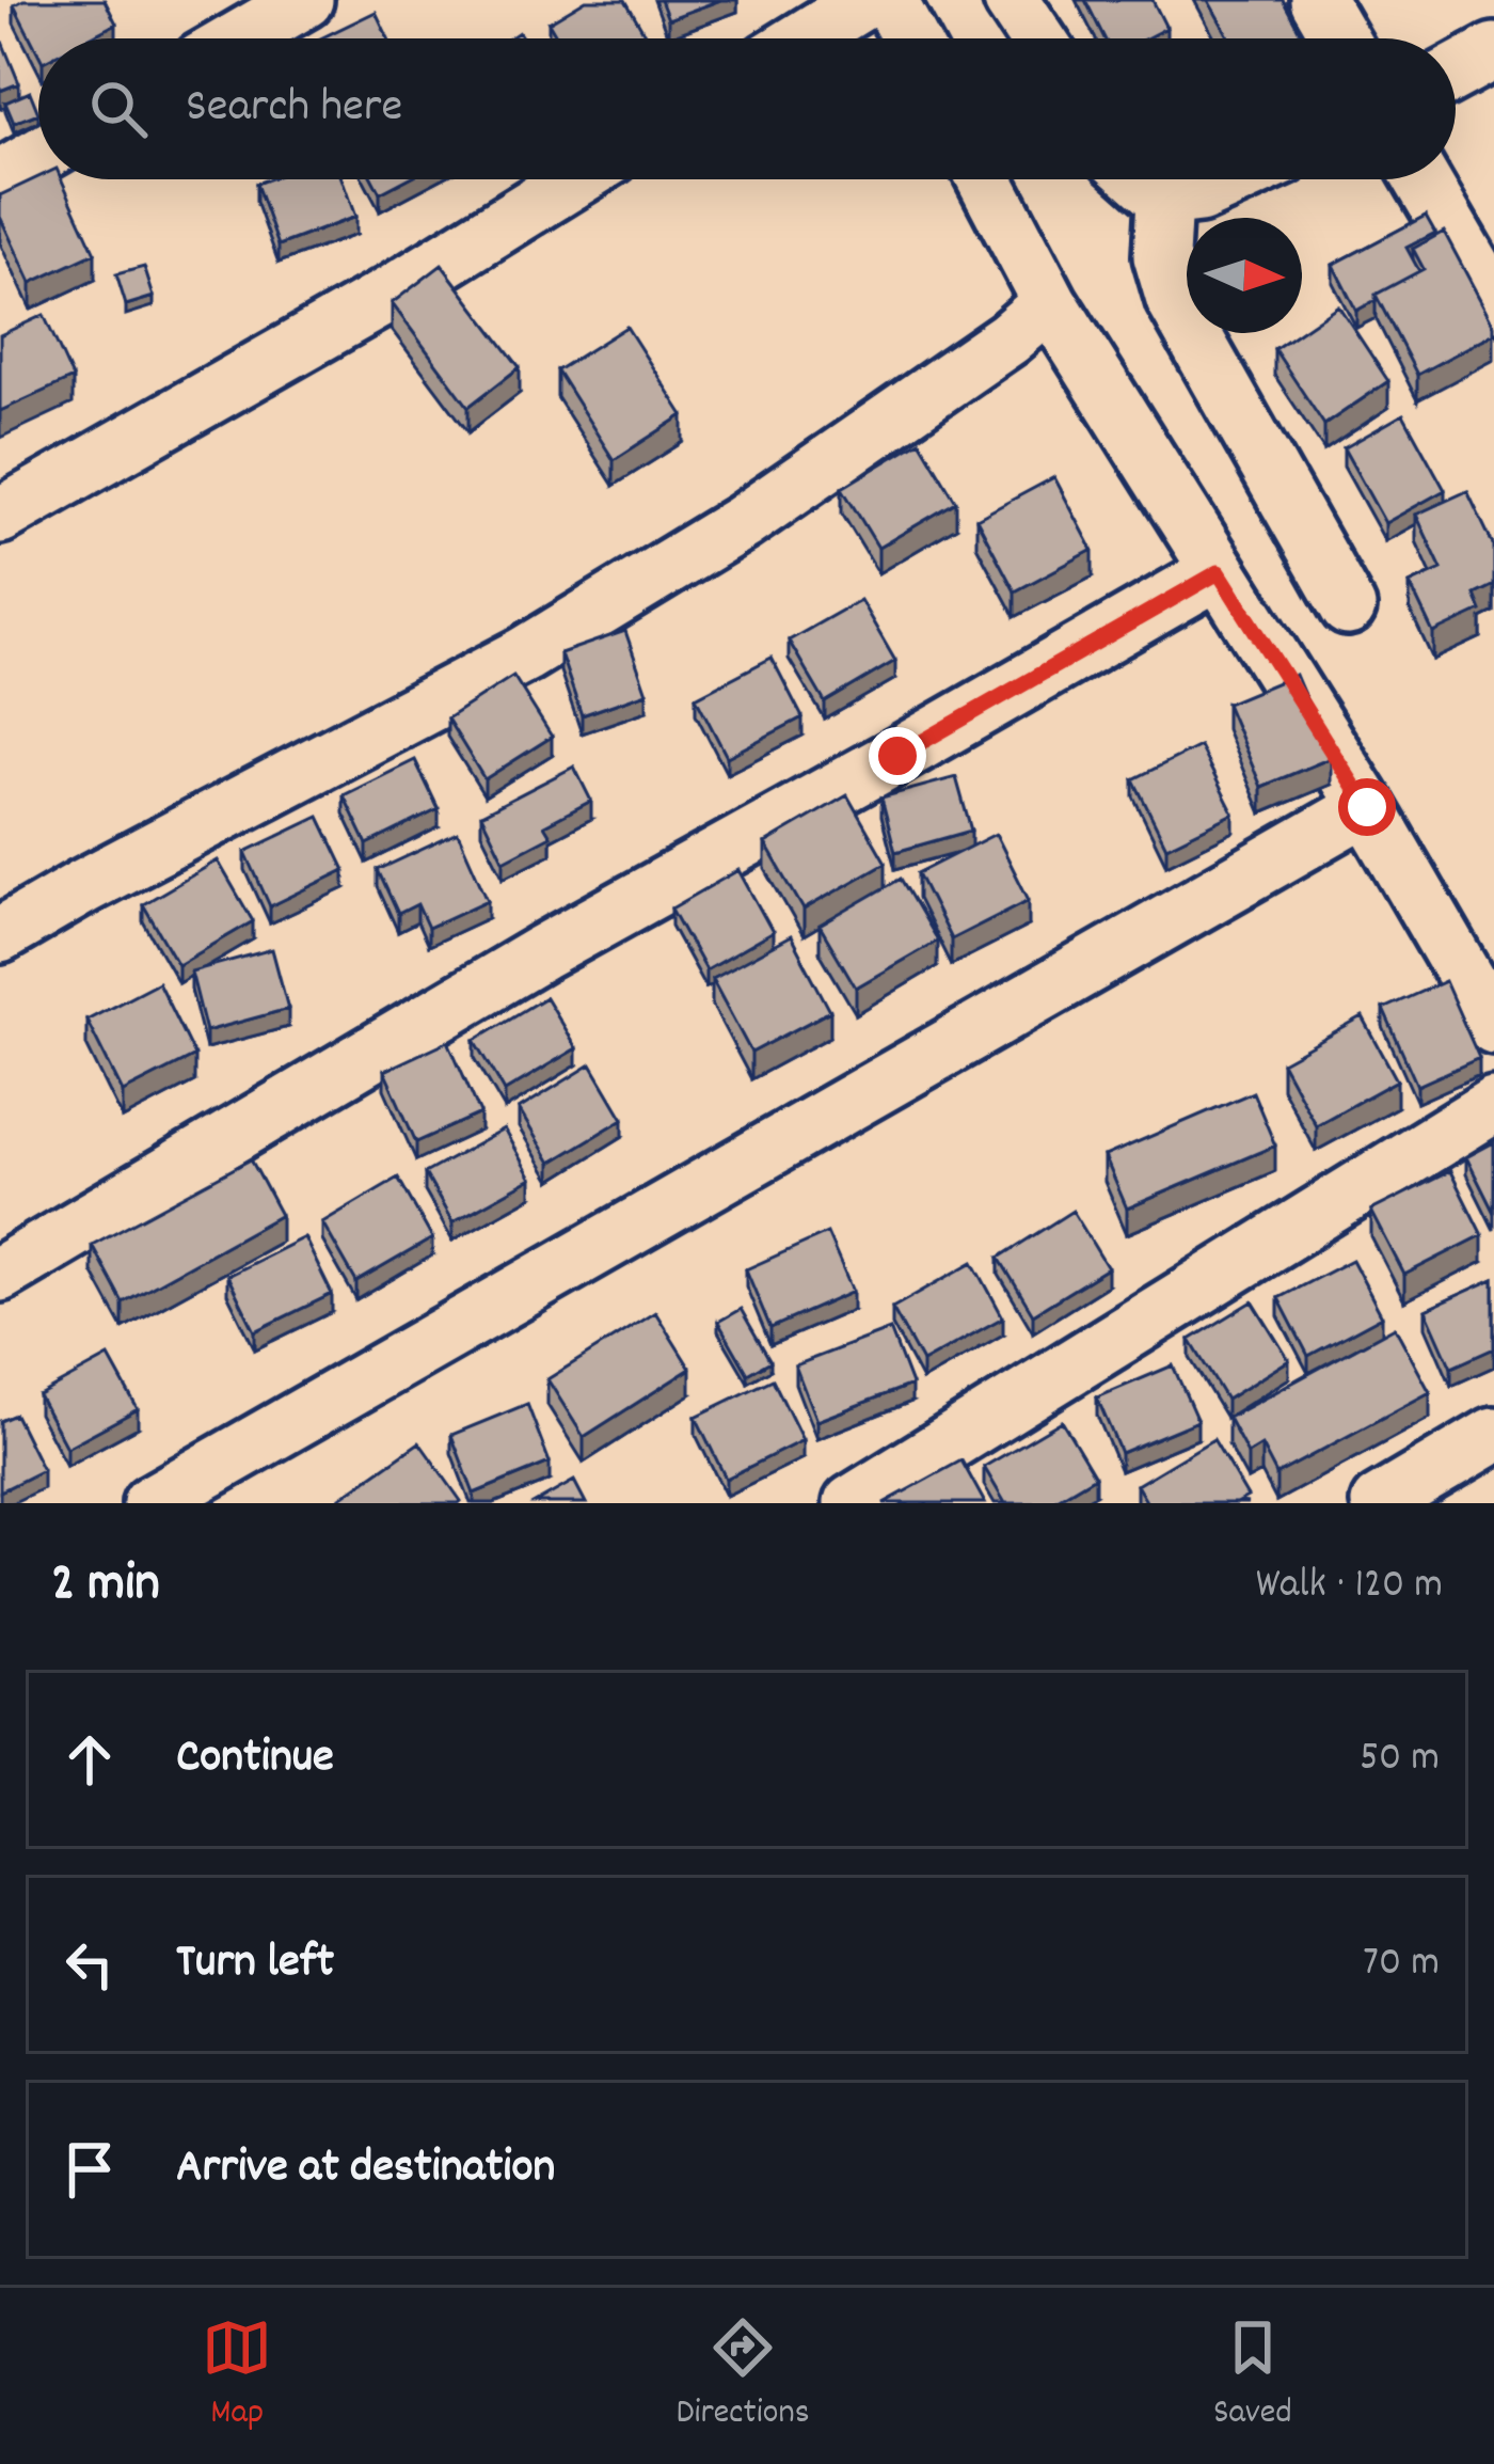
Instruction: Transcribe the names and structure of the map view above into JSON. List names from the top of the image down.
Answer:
{
  "north": "right",
  "page": {
    "search": "Search here",
    "heading": ["2 min", "Walk · 120 m"],
    "list": [
      ["Continue", "50 m"],
      ["Turn left", "70 m"],
      "Arrive at destination"
    ],
    "nav": ["Map", "Directions", "Saved"]
  }
}
